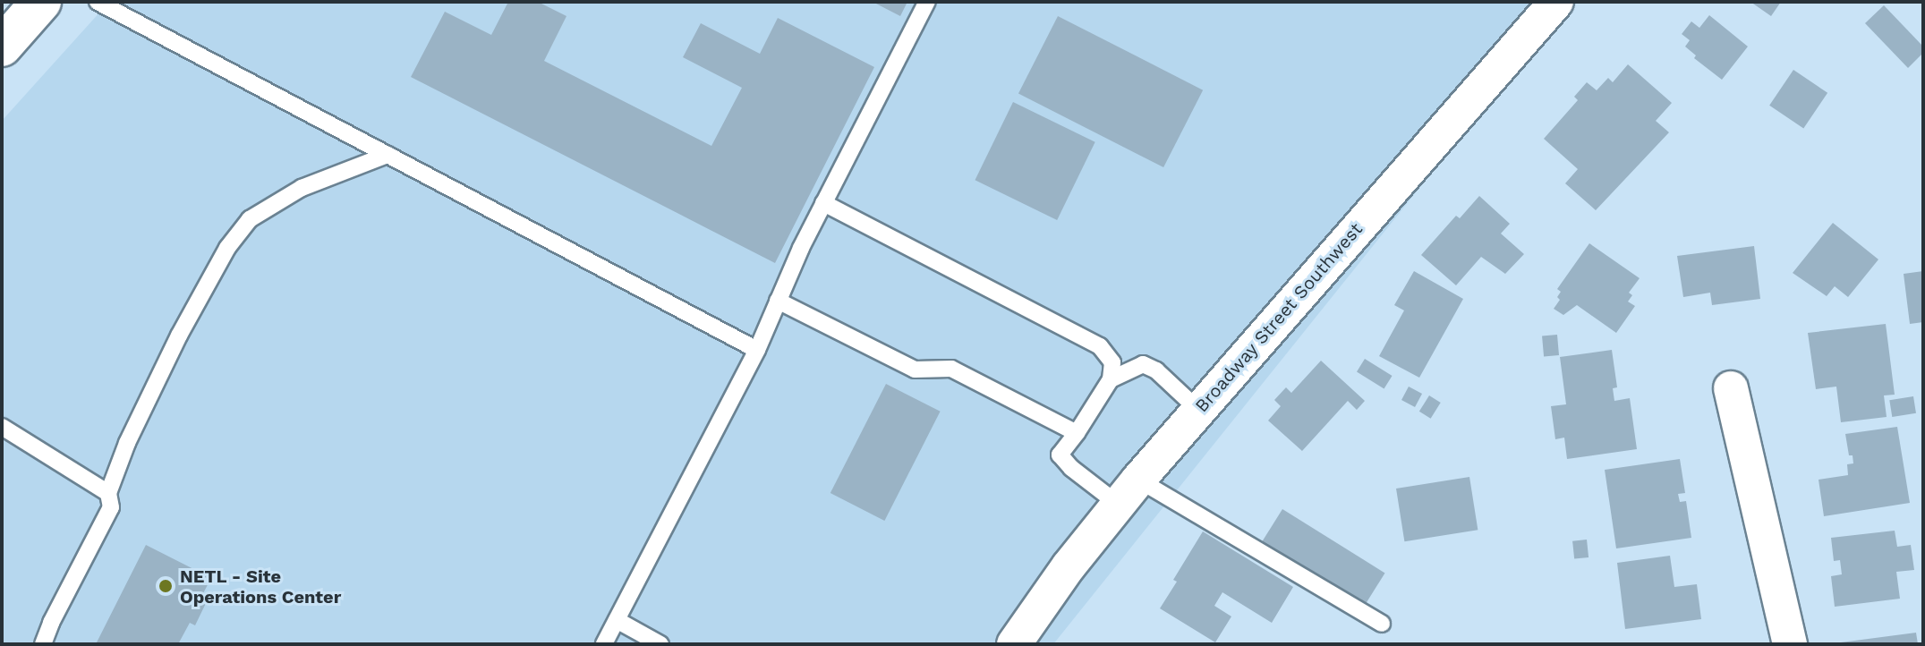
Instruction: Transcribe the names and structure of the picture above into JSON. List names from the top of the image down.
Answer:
{
  "streets": {
    "street": ["Broadway Street Southwest"]
  },
  "places": ["NETL - Site Operations Center"]
}
